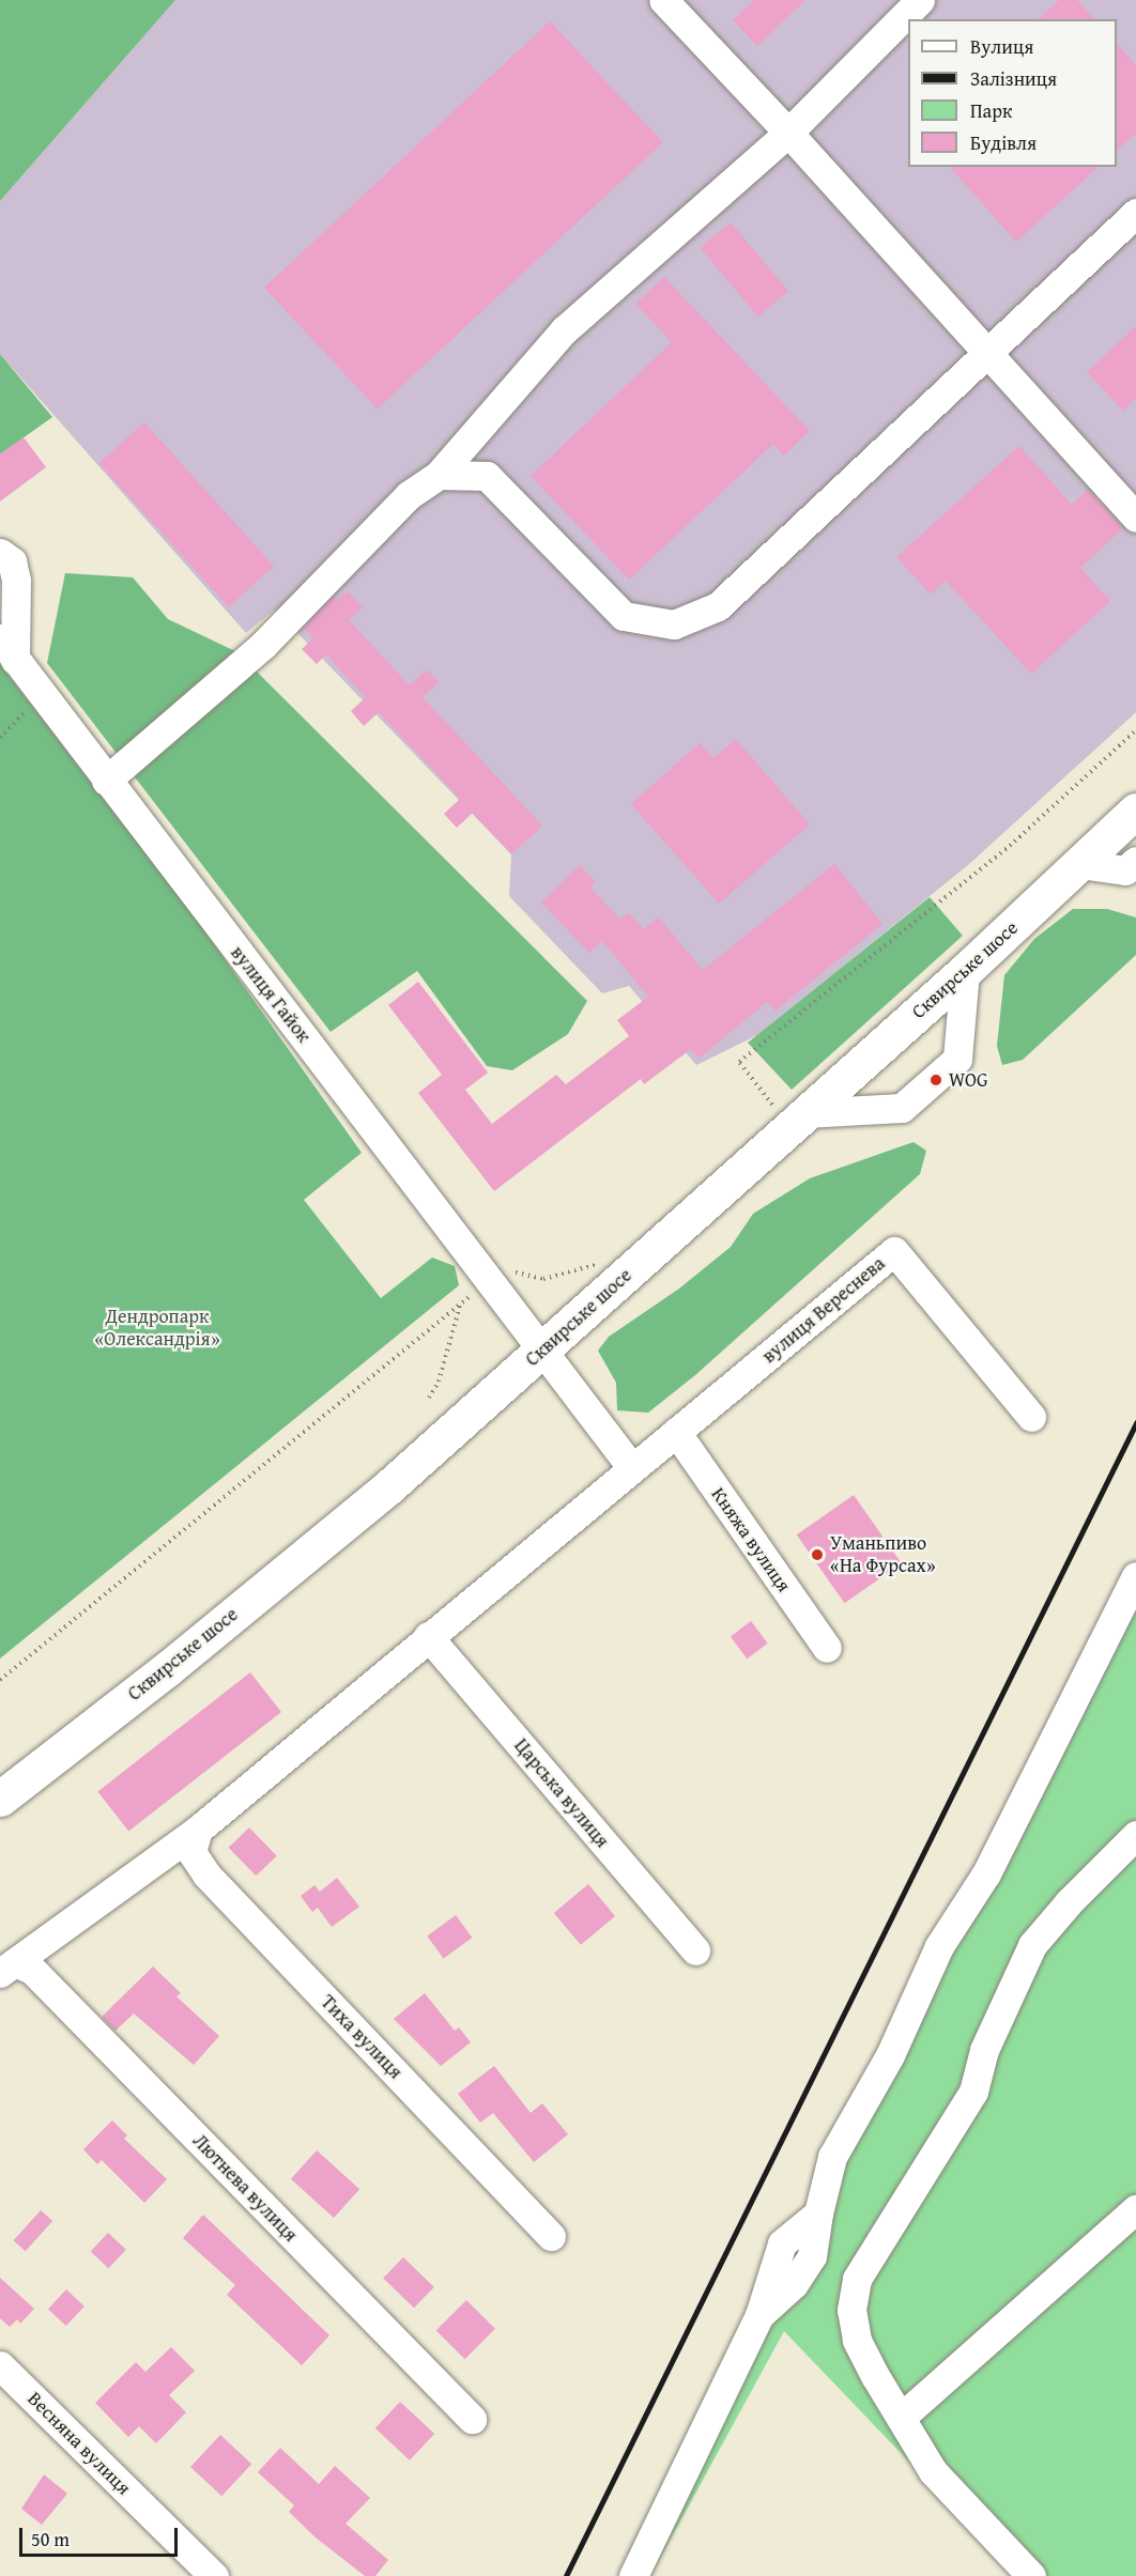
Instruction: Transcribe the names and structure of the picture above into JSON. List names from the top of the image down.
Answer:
{
  "streets": {
    "main road": ["Сквирське шосе"],
    "street": [
      "вулиця Гайок",
      "вулиця Вереснева",
      "Княжа вулиця",
      "Царська вулиця",
      "Тиха вулиця",
      "Лютнева вулиця",
      "Весняна вулиця"
    ]
  },
  "crossings": [
    ["Сквирське шосе", "вулиця Гайок"],
    ["вулиця Вереснева", "Княжа вулиця"]
  ],
  "parks": ["Дендропарк «Олександрія»"],
  "places": ["WOG", "Уманьпиво «На Фурсах»"],
  "legend": [
    "Вулиця",
    "Залізниця",
    "Парк",
    "Будівля"
  ],
  "scale_bar": "50 m"
}
